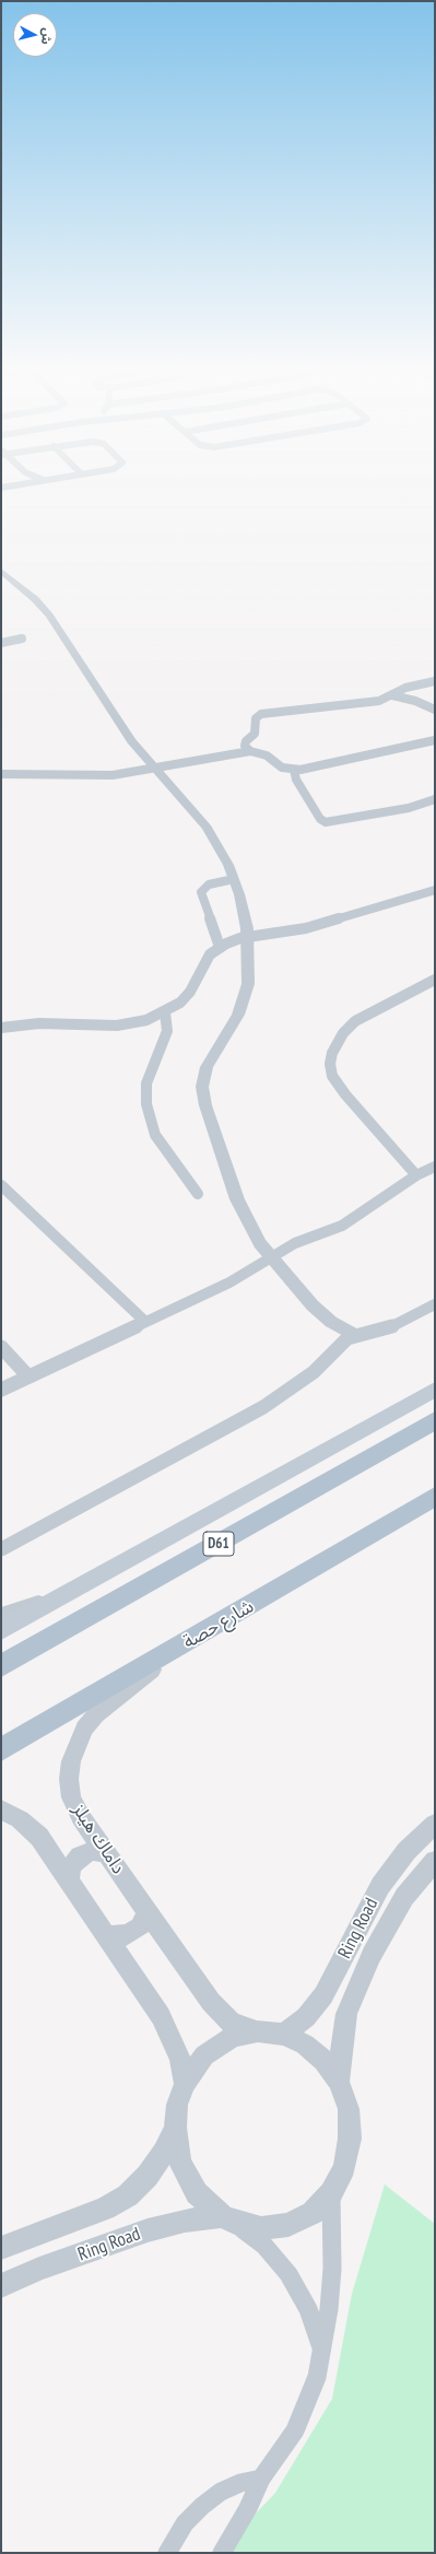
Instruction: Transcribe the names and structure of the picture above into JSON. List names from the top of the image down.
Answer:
{
  "streets": {
    "main road": ["D61", "شارع حصة"],
    "street": ["داماك هيلز", "Ring Road"]
  },
  "crossings": [
    ["شارع حصة", "داماك هيلز"]
  ],
  "north": "right"
}
